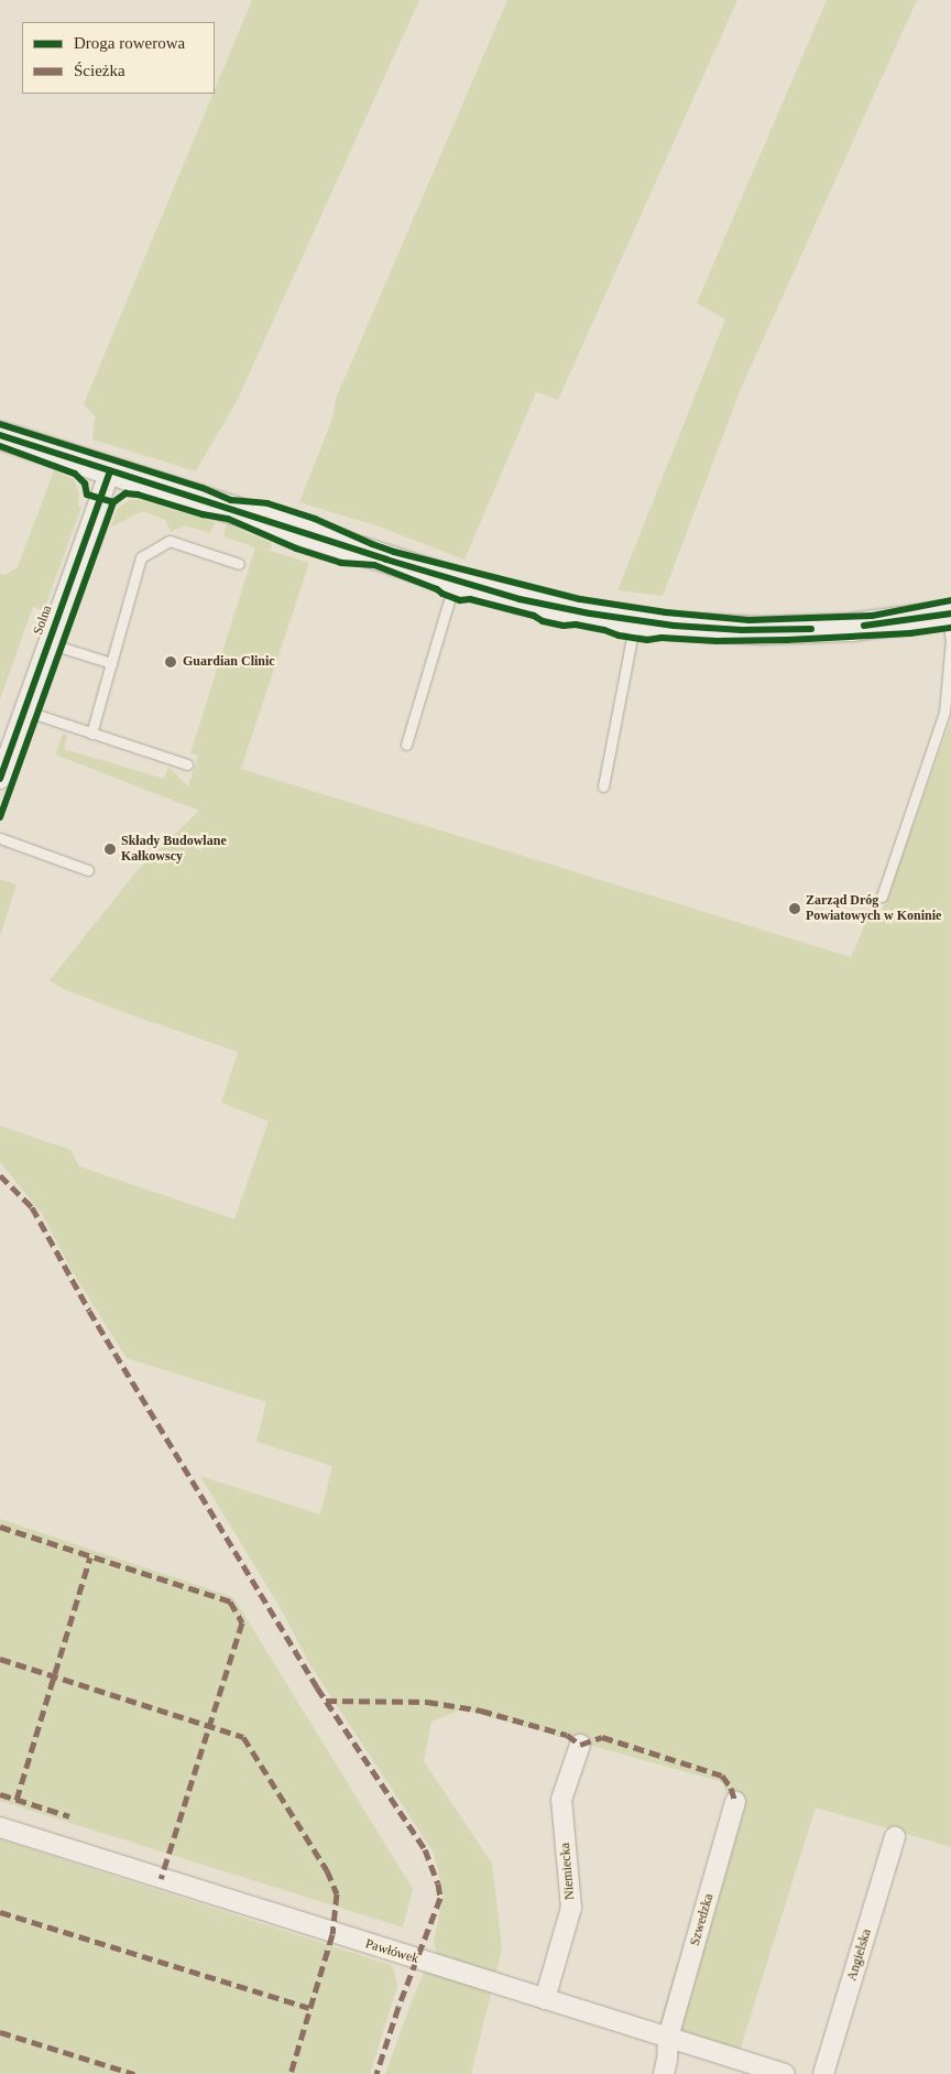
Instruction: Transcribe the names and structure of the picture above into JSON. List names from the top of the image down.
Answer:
{
  "streets": {
    "street": [
      "Solna",
      "Niemiecka",
      "Szwedzka",
      "Pawłówek",
      "Angielska"
    ]
  },
  "crossings": [
    ["Niemiecka", "Pawłówek"],
    ["Szwedzka", "Pawłówek"]
  ],
  "places": ["Guardian Clinic", "Składy Budowlane Kałkowscy", "Zarząd Dróg Powiatowych w Koninie"],
  "legend": ["Droga rowerowa", "Ścieżka"]
}
